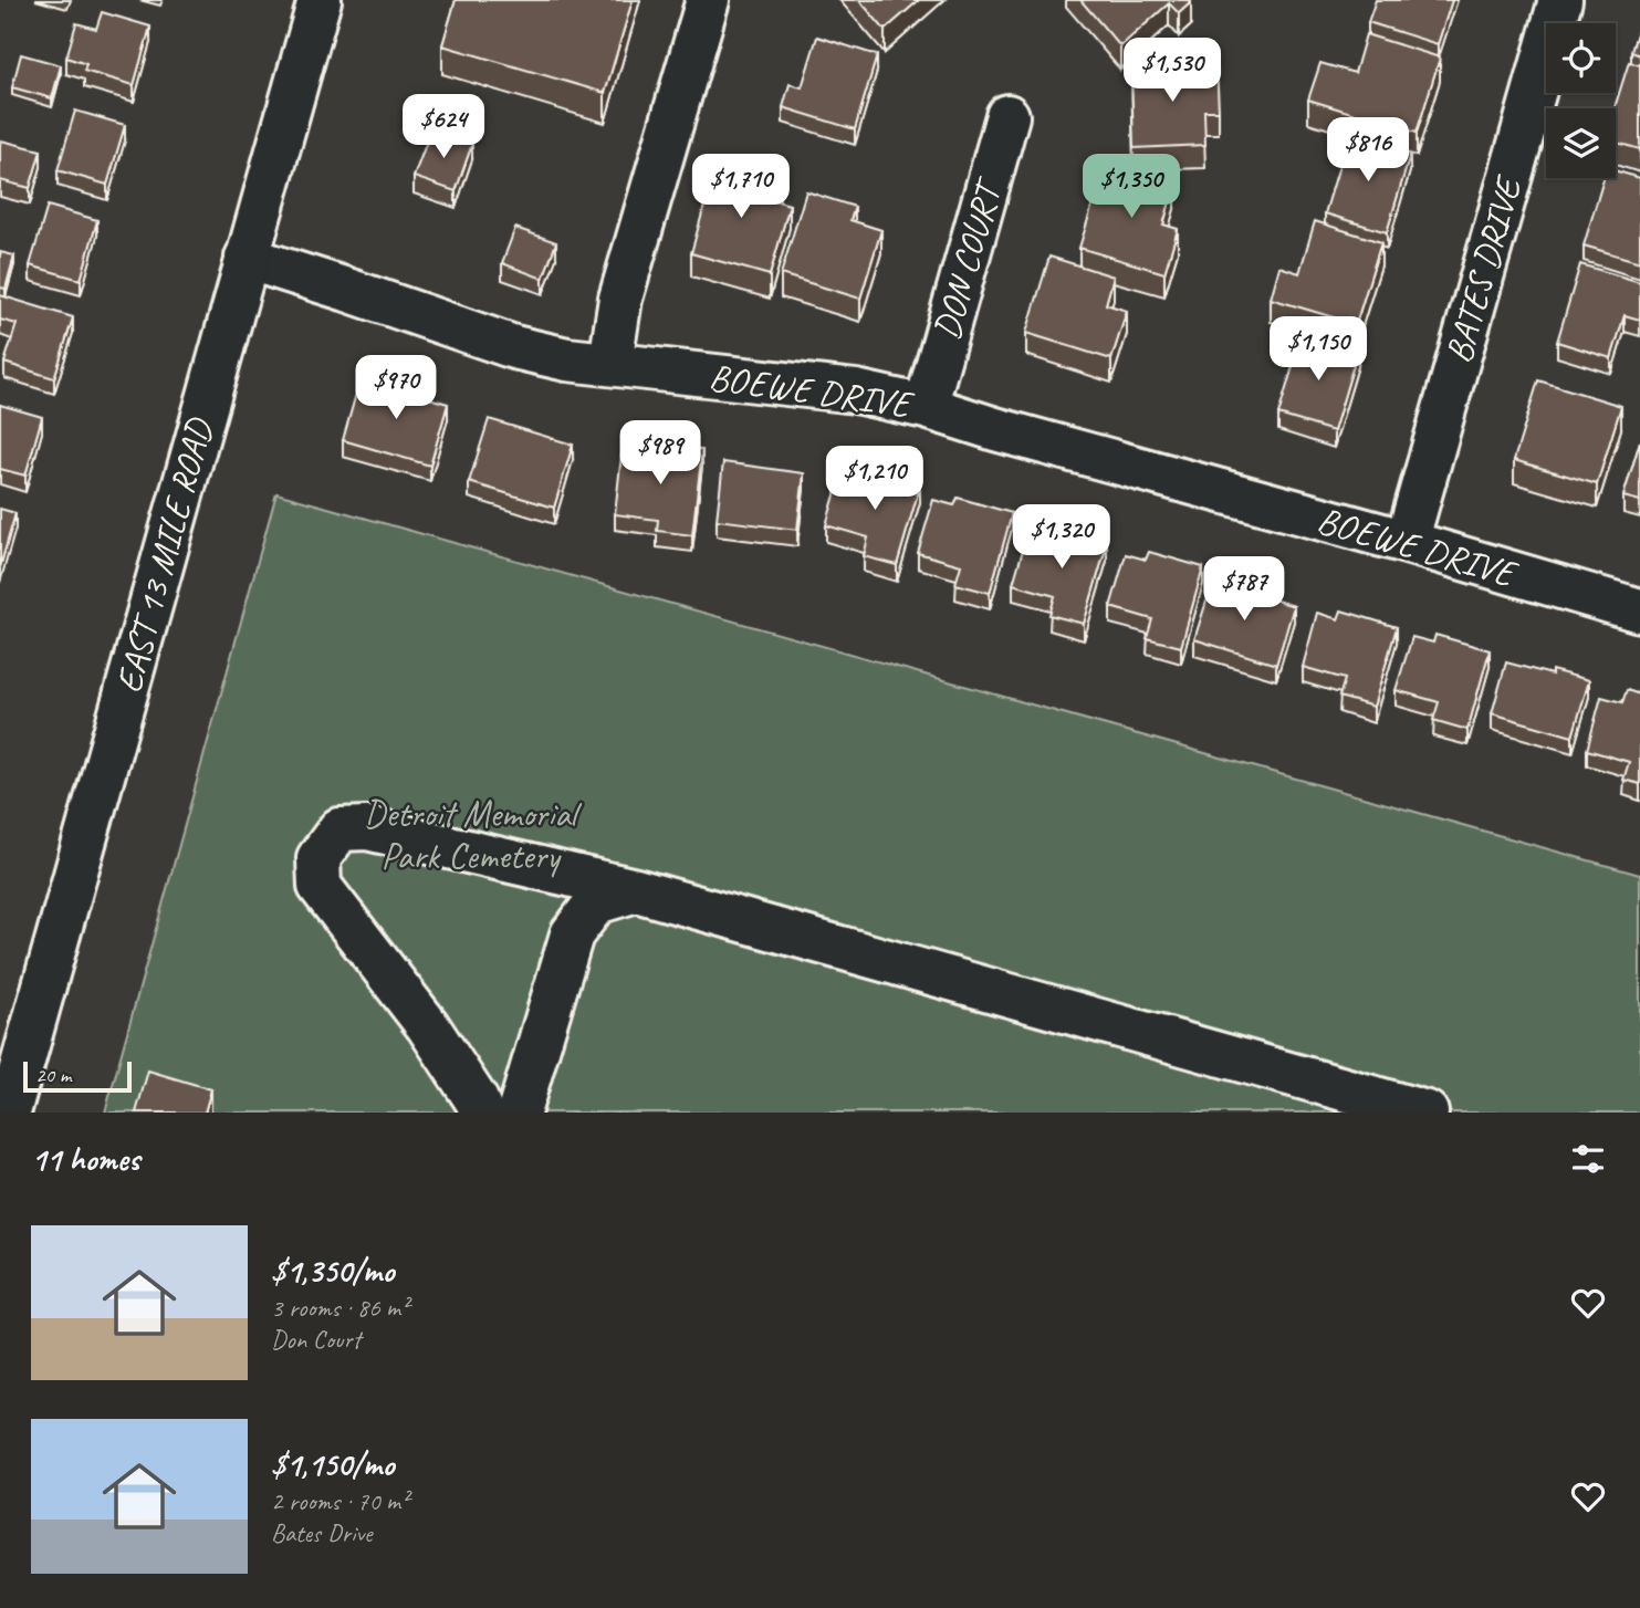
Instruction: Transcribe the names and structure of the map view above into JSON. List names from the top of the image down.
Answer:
{
  "streets": {
    "street": [
      "DON COURT",
      "BATES DRIVE",
      "BOEWE DRIVE",
      "EAST 13 MILE ROAD"
    ]
  },
  "crossings": [
    ["DON COURT", "BOEWE DRIVE"],
    ["BATES DRIVE", "BOEWE DRIVE"],
    ["BOEWE DRIVE", "EAST 13 MILE ROAD"]
  ],
  "parks": ["Detroit Memorial Park Cemetery"],
  "scale_bar": "20 m",
  "page": {
    "price": [
      "$1,530",
      "$624",
      "$816",
      "$1,710",
      "$1,350",
      "$1,150",
      "$970",
      "$989",
      "$1,210",
      "$1,320",
      "$787"
    ],
    "scale": "20 m",
    "heading": "11 homes",
    "list": [
      {
        "name": "$1,350/mo",
        "note": "3 rooms · 86 m² · Don Court"
      },
      {
        "name": "$1,150/mo",
        "note": "2 rooms · 70 m² · Bates Drive"
      }
    ]
  }
}
